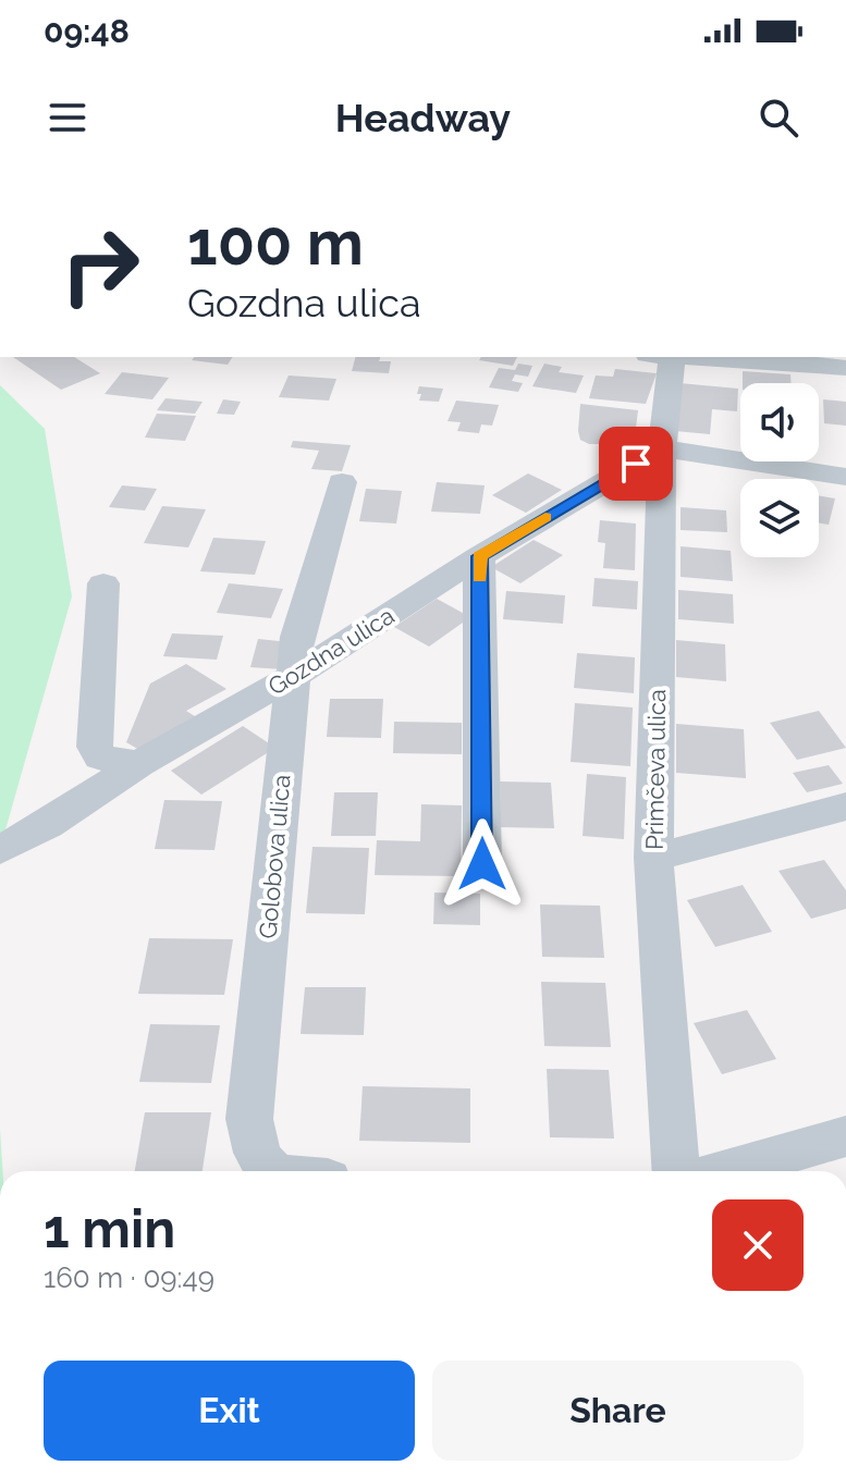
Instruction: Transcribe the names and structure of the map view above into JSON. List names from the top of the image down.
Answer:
{
  "streets": {
    "street": ["Gozdna ulica", "Primčeva ulica", "Golobova ulica"]
  },
  "crossings": [
    ["Gozdna ulica", "Primčeva ulica"],
    ["Gozdna ulica", "Golobova ulica"]
  ],
  "page": {
    "status": "09:48",
    "header": "Headway",
    "turn": ["100 m", "Gozdna ulica"],
    "heading": ["1 min", "160 m · 09:49"],
    "buttons": ["Exit", "Share"]
  }
}
